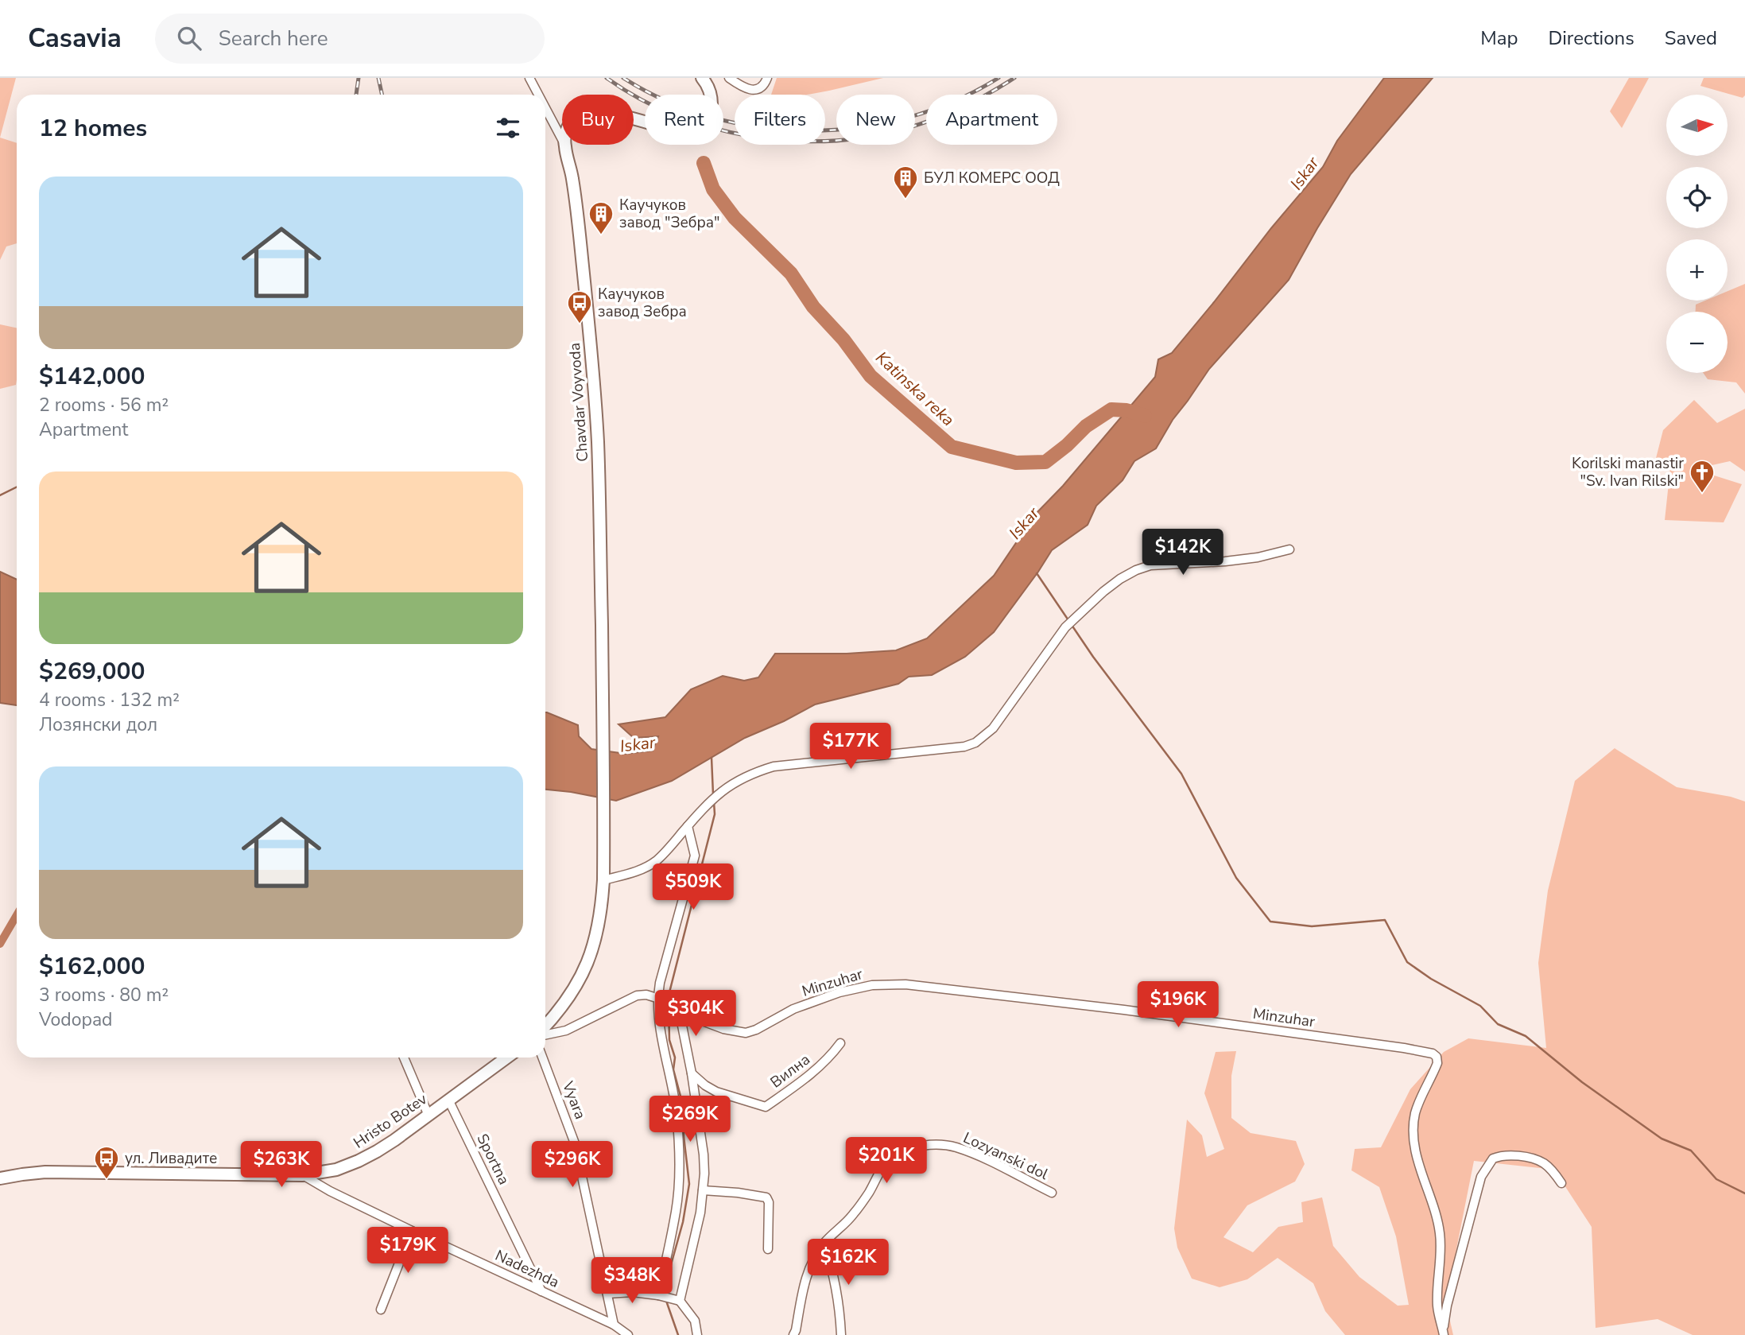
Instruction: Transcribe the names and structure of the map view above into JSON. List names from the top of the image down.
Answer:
{
  "streets": {
    "street": [
      "Chavdar Voyvoda",
      "Minzuhar",
      "Вилна",
      "Vyara",
      "Hristo Botev",
      "Lozyanski dol",
      "Sportna",
      "Nadezhda"
    ]
  },
  "crossings": [
    ["Vyara", "Nadezhda"],
    ["Hristo Botev", "Sportna"],
    ["Hristo Botev", "Nadezhda"],
    ["Sportna", "Nadezhda"]
  ],
  "water": ["Iskar", "Katinska reka"],
  "places": {
    "building": ["БУЛ КОМЕРС ООД", "Каучуков завод \"Зебра\""],
    "bus stop": ["Каучуков завод Зебра", "ул. Ливадите"],
    "church": ["Korilski manastir \"Sv. Ivan Rilski\""]
  },
  "north": "right",
  "page": {
    "header": "Casavia",
    "search": "Search here",
    "nav": ["Map", "Directions", "Saved"],
    "map_buttons": ["+", "−"],
    "chip": [
      "Buy",
      "Rent",
      "Filters",
      "New",
      "Apartment"
    ],
    "heading": "12 homes",
    "list": [
      {
        "name": "$142,000",
        "note": "2 rooms · 56 m² · Apartment"
      },
      {
        "name": "$269,000",
        "note": "4 rooms · 132 m² · Лозянски дол"
      },
      {
        "name": "$162,000",
        "note": "3 rooms · 80 m² · Vodopad"
      }
    ],
    "price": [
      "$142K",
      "$177K",
      "$509K",
      "$196K",
      "$304K",
      "$269K",
      "$201K",
      "$263K",
      "$296K",
      "$179K",
      "$162K",
      "$348K"
    ]
  }
}
